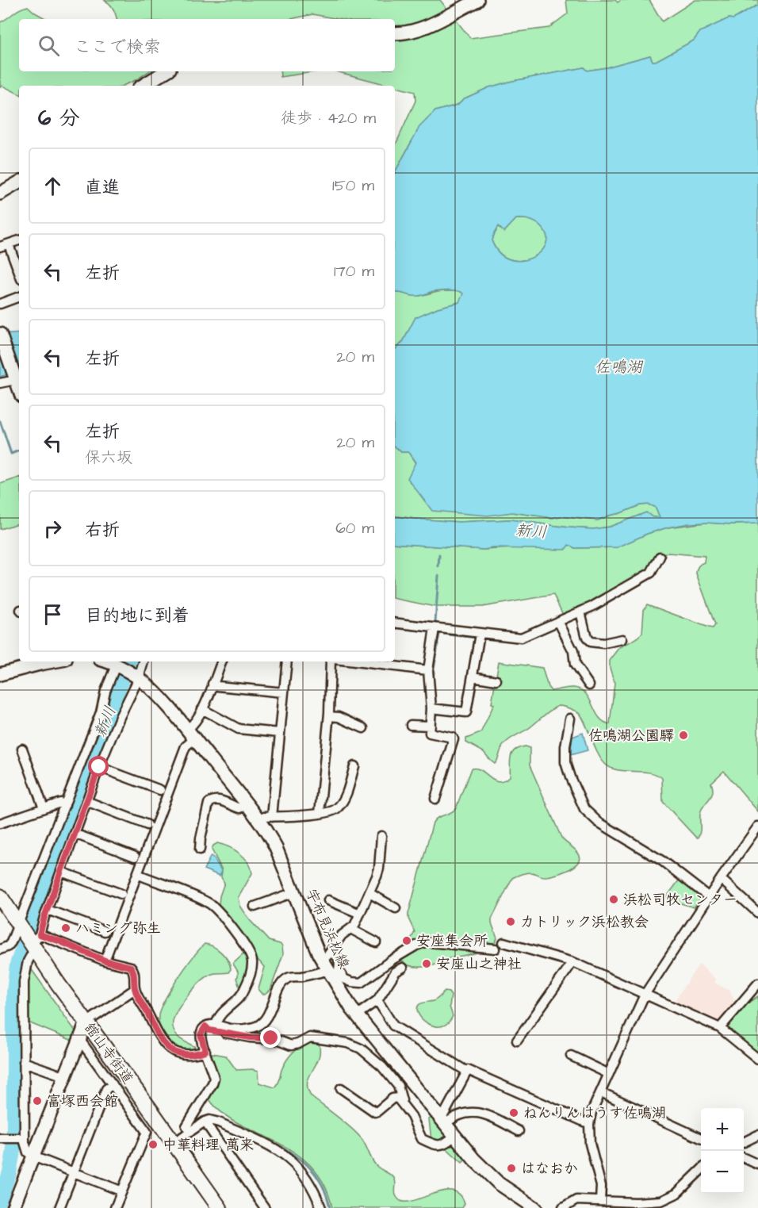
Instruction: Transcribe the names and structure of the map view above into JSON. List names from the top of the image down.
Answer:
{
  "streets": {
    "main road": ["宇布見浜松線", "舘山寺街道"]
  },
  "water": ["佐鳴湖", "新川"],
  "places": [
    "佐鳴湖公園驛",
    "浜松司牧センター",
    "カトリック浜松教会",
    "ハミング弥生",
    "安座集会所",
    "安座山之神社",
    "富塚西会館",
    "ねんりんはうす佐鳴湖",
    "中華料理 萬来",
    "はなおか"
  ],
  "page": {
    "search": "ここで検索",
    "heading": ["6 分", "徒歩 · 420 m"],
    "list": [
      ["直進", "150 m"],
      ["左折", "170 m"],
      ["左折", "20 m"],
      ["左折", "保六坂", "20 m"],
      ["右折", "60 m"],
      "目的地に到着"
    ],
    "map_buttons": ["+", "−"]
  }
}
